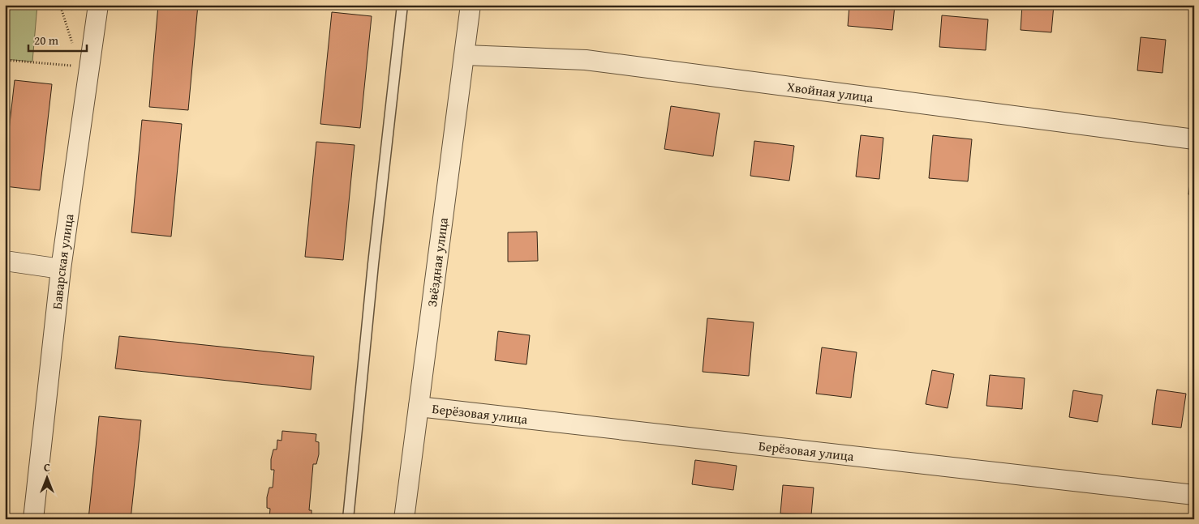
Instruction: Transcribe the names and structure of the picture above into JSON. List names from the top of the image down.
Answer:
{
  "streets": {
    "street": [
      "Хвойная улица",
      "Баварская улица",
      "Звёздная улица",
      "Берёзовая улица"
    ]
  },
  "crossings": [
    ["Хвойная улица", "Звёздная улица"],
    ["Звёздная улица", "Берёзовая улица"]
  ],
  "scale_bar": "20 m",
  "north": "top"
}
